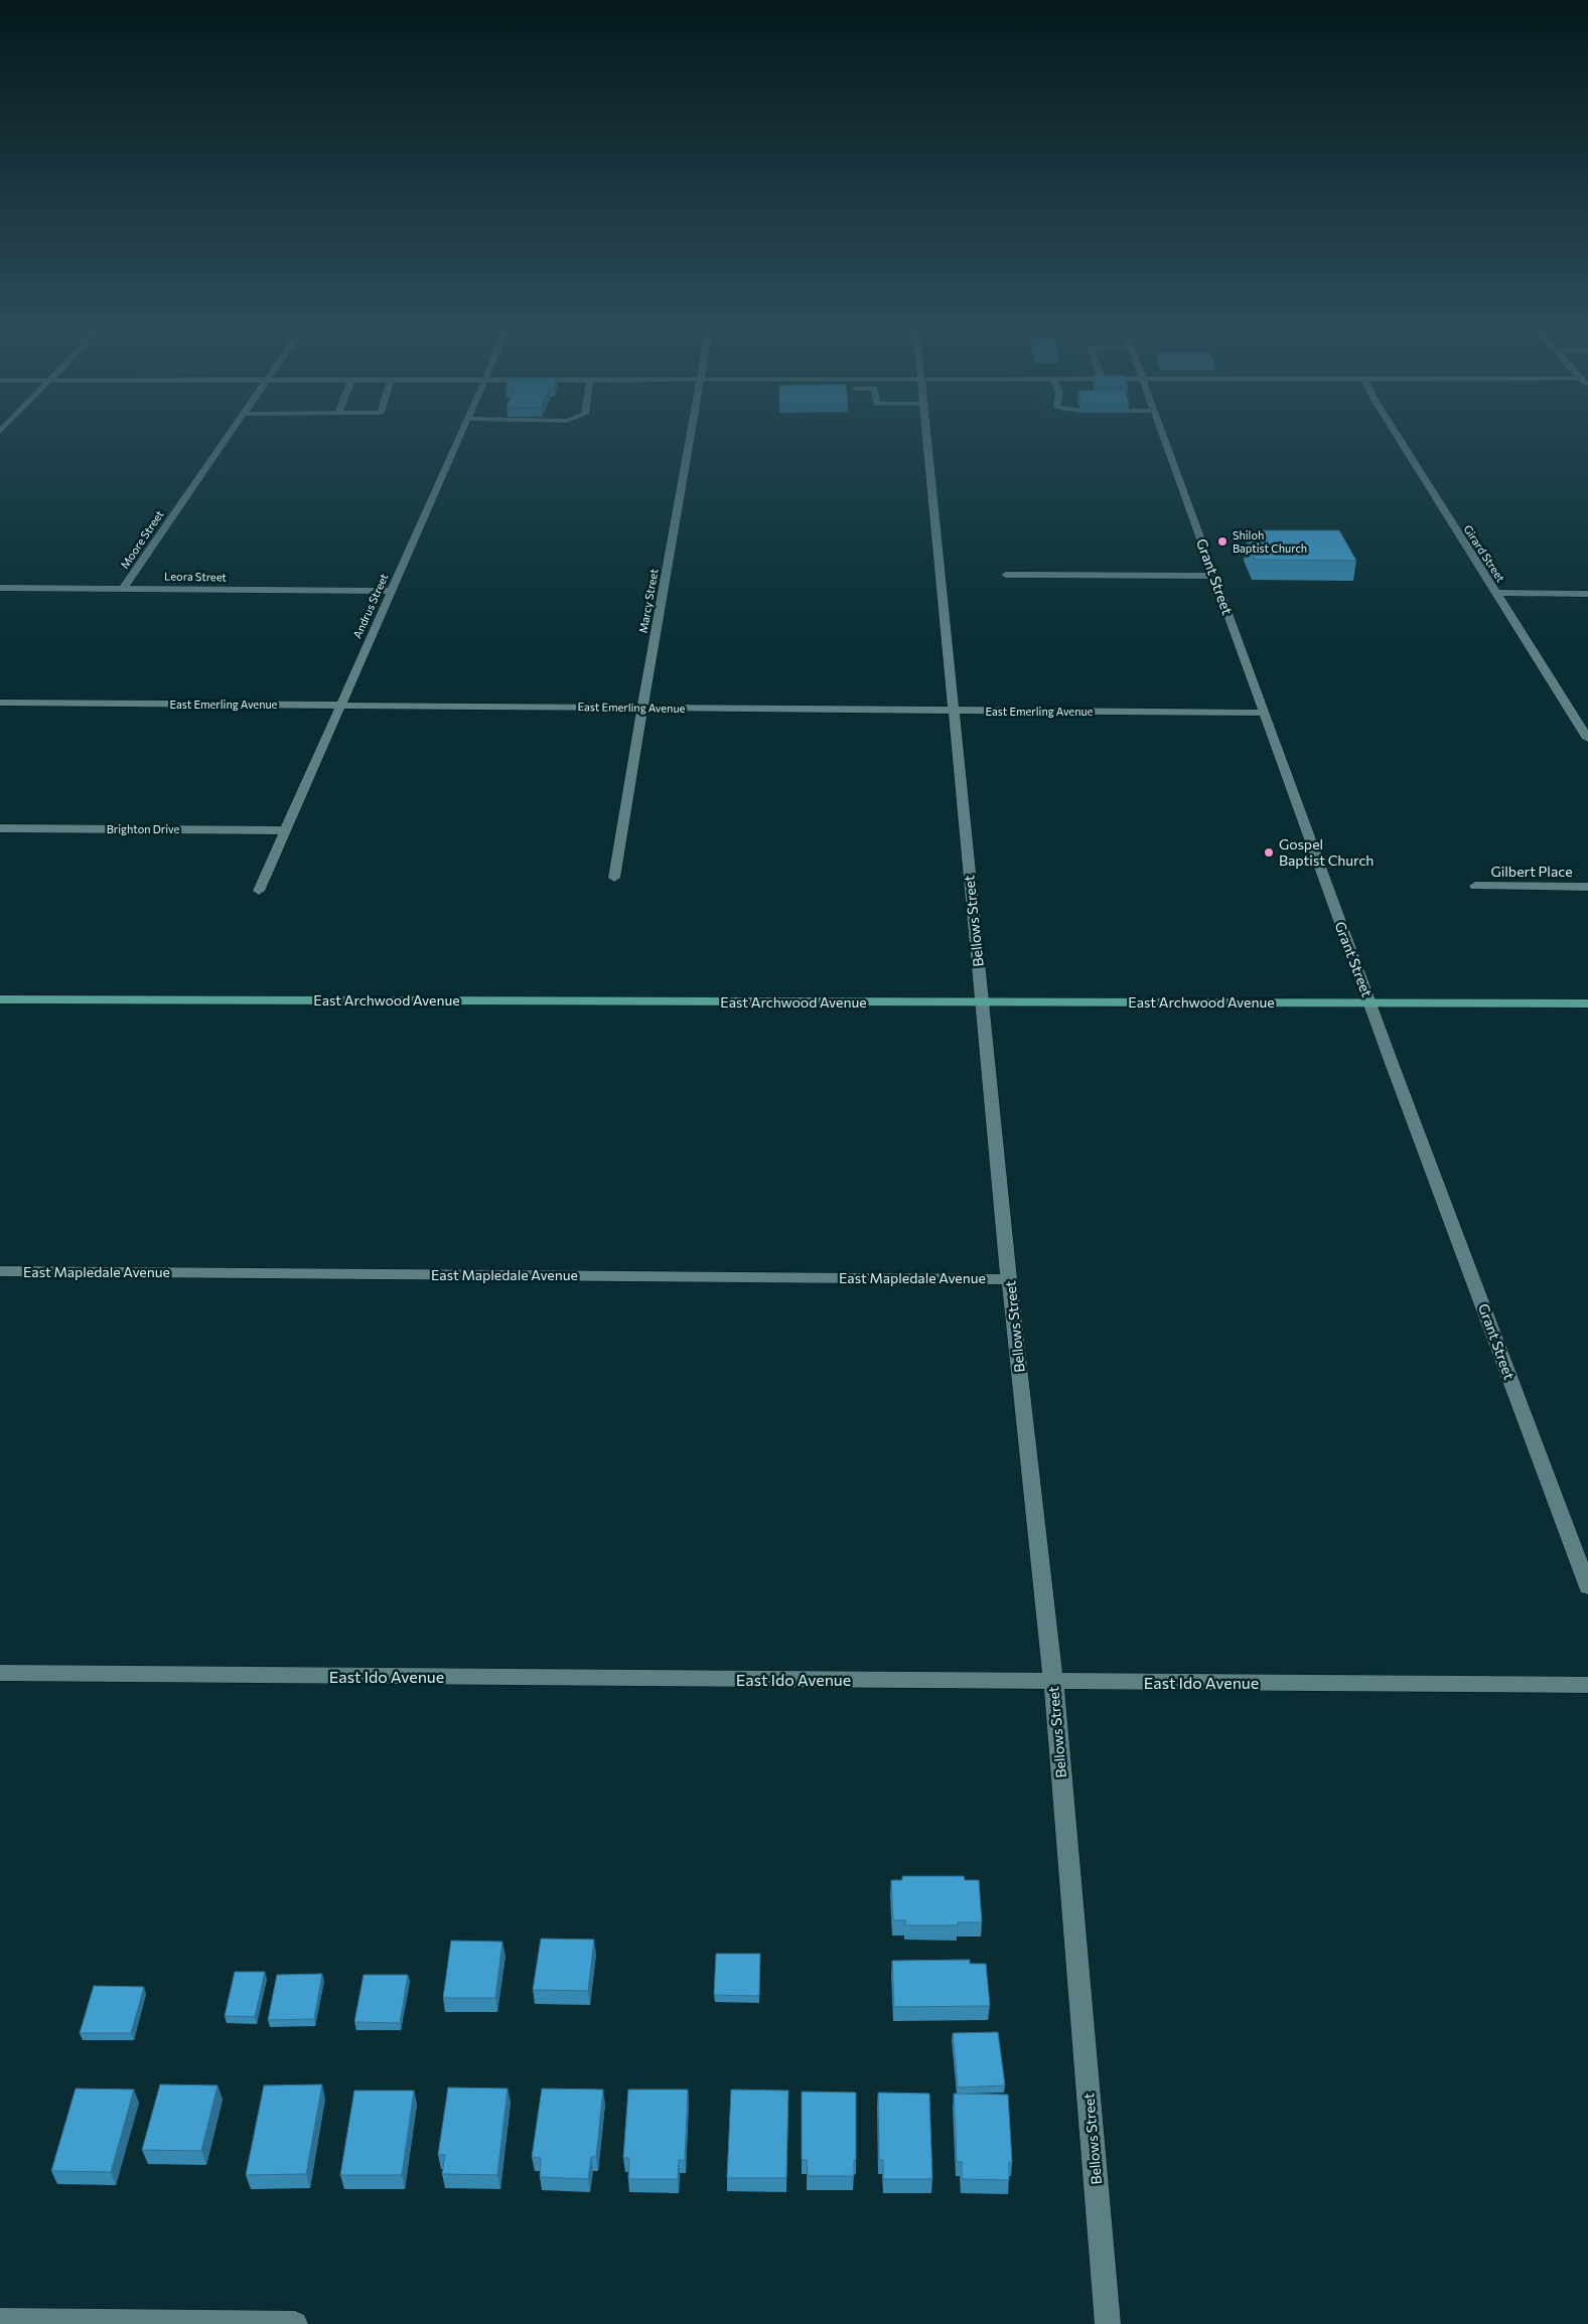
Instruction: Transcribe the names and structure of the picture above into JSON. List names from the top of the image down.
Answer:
{
  "streets": {
    "main road": ["East Archwood Avenue"],
    "street": [
      "Moore Street",
      "Girard Street",
      "Leora Street",
      "Grant Street",
      "Marcy Street",
      "Andrus Street",
      "East Emerling Avenue",
      "Brighton Drive",
      "Gilbert Place",
      "Bellows Street",
      "East Mapledale Avenue",
      "East Ido Avenue"
    ]
  },
  "crossings": [
    ["Moore Street", "Leora Street"],
    ["Leora Street", "Andrus Street"],
    ["Grant Street", "East Emerling Avenue"],
    ["Grant Street", "East Archwood Avenue"],
    ["Marcy Street", "East Emerling Avenue"],
    ["Andrus Street", "East Emerling Avenue"],
    ["Andrus Street", "Brighton Drive"],
    ["East Emerling Avenue", "Bellows Street"],
    ["Bellows Street", "East Archwood Avenue"],
    ["Bellows Street", "East Mapledale Avenue"],
    ["Bellows Street", "East Ido Avenue"]
  ],
  "places": ["Shiloh Baptist Church", "Gospel Baptist Church"]
}
